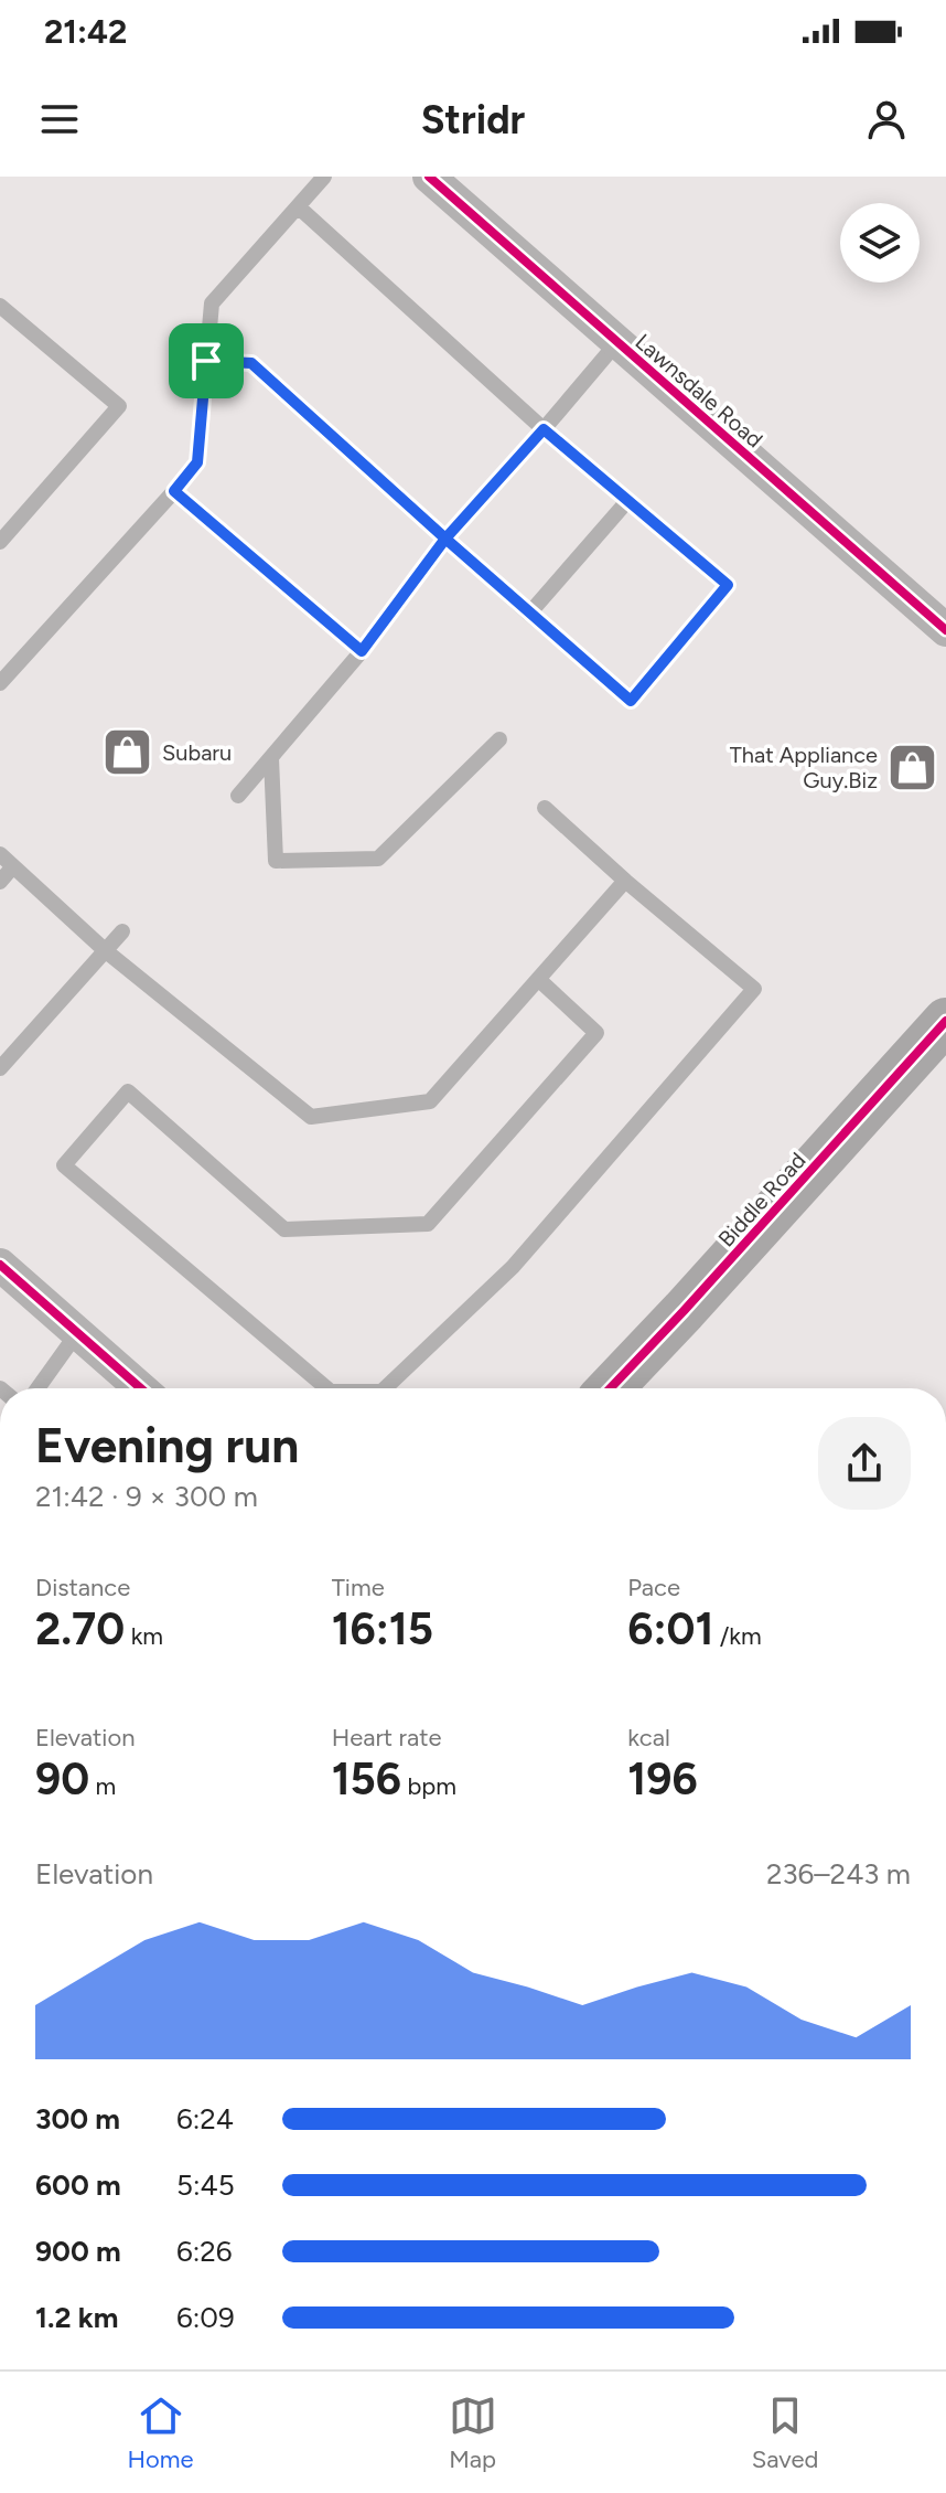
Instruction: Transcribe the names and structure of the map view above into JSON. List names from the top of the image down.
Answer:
{
  "streets": {
    "main road": ["Biddle Road"],
    "street": ["Lawnsdale Road"]
  },
  "places": {
    "shop": ["Subaru", "That Appliance Guy.Biz"]
  },
  "page": {
    "status": "21:42",
    "header": "Stridr",
    "heading": ["Evening run", "21:42 · 9 × 300 m"],
    "stats": [
      ["Distance", "2.70 km"],
      ["Time", "16:15"],
      ["Pace", "6:01 /km"],
      ["Elevation", "90 m"],
      ["Heart rate", "156 bpm"],
      ["kcal", "196"]
    ],
    "chart": ["Elevation", "236–243 m"],
    "list": [
      {
        "name": "300 m",
        "note": "6:24"
      },
      {
        "name": "600 m",
        "note": "5:45"
      },
      {
        "name": "900 m",
        "note": "6:26"
      },
      {
        "name": "1.2 km",
        "note": "6:09"
      }
    ],
    "tabs": ["Home", "Map", "Saved"]
  }
}
